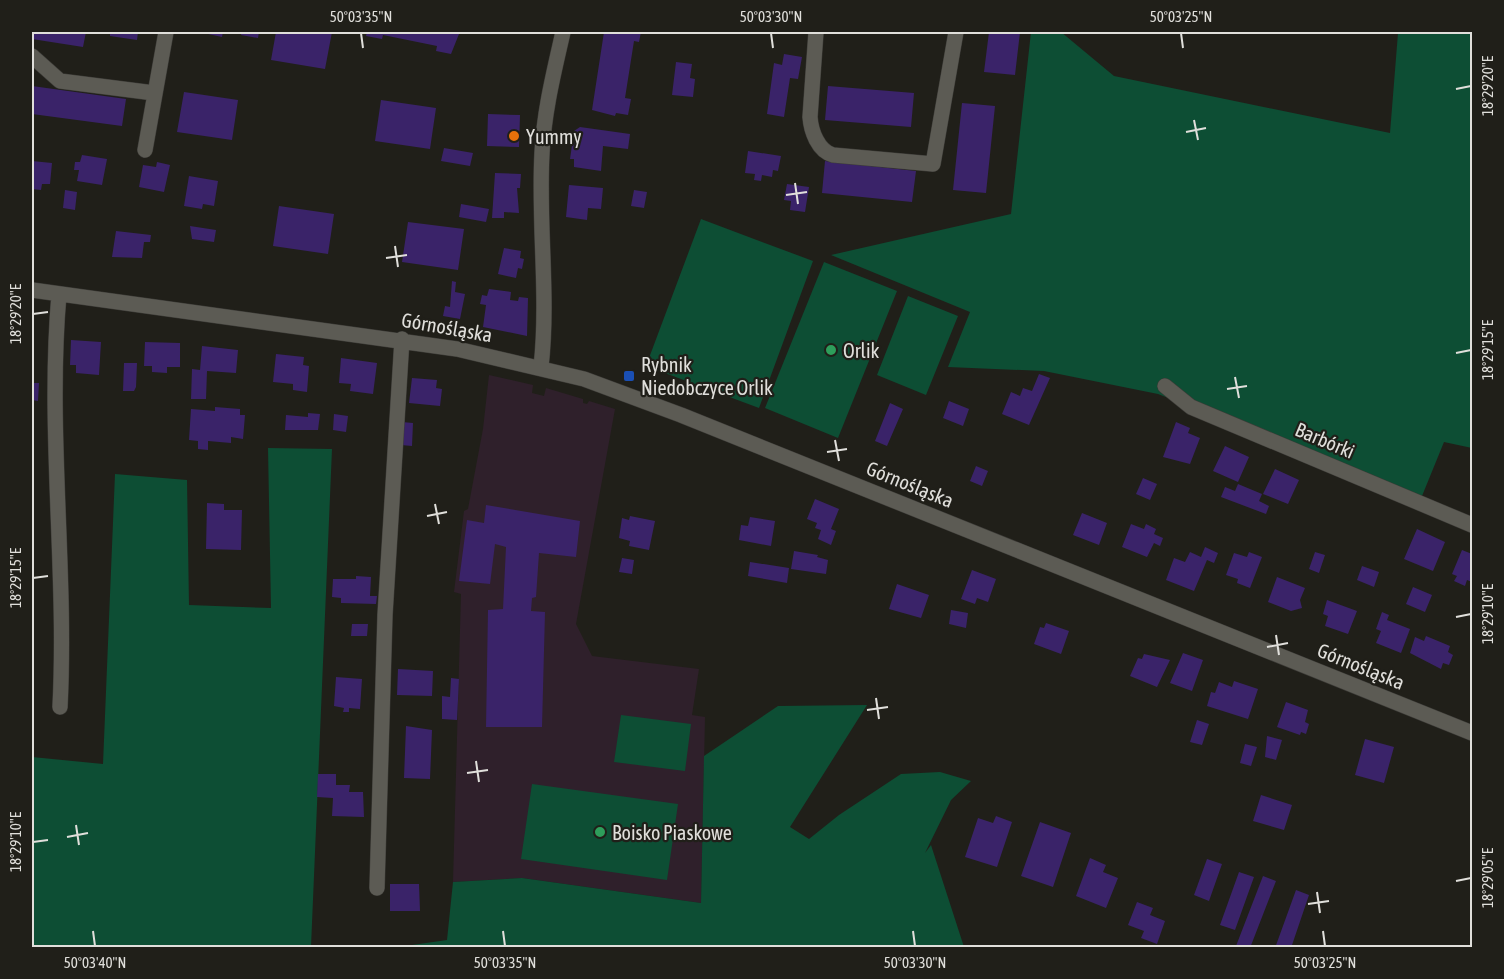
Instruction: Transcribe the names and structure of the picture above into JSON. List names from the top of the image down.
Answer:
{
  "streets": {
    "street": ["Górnośląska", "Barbórki"]
  },
  "places": {
    "other": ["Yummy", "Orlik", "Boisko Piaskowe"],
    "transit": ["Rybnik Niedobczyce Orlik"]
  },
  "coordinates": [
    "50°03'35\"N",
    "50°03'30\"N",
    "50°03'25\"N",
    "18°29'20\"E",
    "18°29'15\"E",
    "18°29'10\"E",
    "18°29'05\"E",
    "50°03'40\"N"
  ]
}
